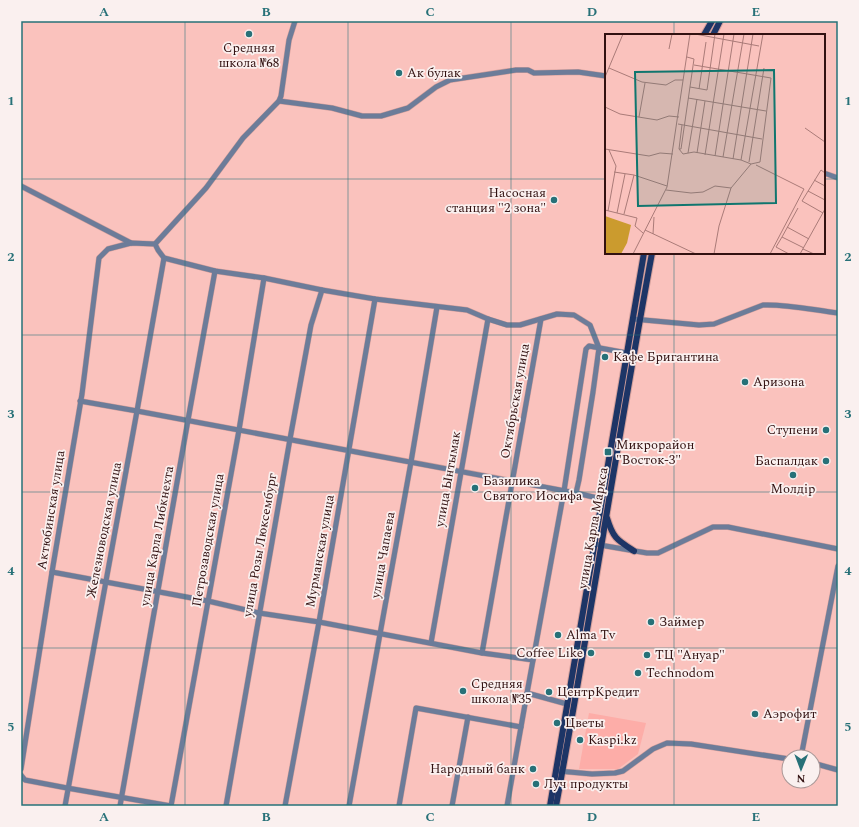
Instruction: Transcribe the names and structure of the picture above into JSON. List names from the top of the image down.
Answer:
{
  "streets": {
    "main road": ["улица Карла Маркса"],
    "street": [
      "Октябрьская улица",
      "улица Ынтымак",
      "Актюбинская улица",
      "Железноводская улица",
      "улица Карла Либкнехта",
      "Петрозаводская улица",
      "улица Розы Люксембург",
      "Мурманская улица",
      "улица Чапаева"
    ]
  },
  "places": {
    "other": [
      "Средняя школа №68",
      "Ак булак",
      "Насосная станция \"2 зона\"",
      "Кафе Бригантина",
      "Аризона",
      "Ступени",
      "Баспалдак",
      "Молдiр",
      "Базилика Святого Иосифа",
      "Займер",
      "Alma Tv",
      "Coffee Like",
      "ТЦ \"Ануар\"",
      "Technodom",
      "Средняя школа №35",
      "ЦентрКредит",
      "Аэрофит",
      "Цветы",
      "Kaspi.kz",
      "Народный банк",
      "Луч продукты"
    ],
    "transit": ["Микрорайон \"Восток-3\""]
  },
  "north": "bottom",
  "grid": {
    "columns": [
      "A",
      "B",
      "C",
      "D",
      "E"
    ],
    "rows": [
      "1",
      "2",
      "3",
      "4",
      "5"
    ]
  }
}
